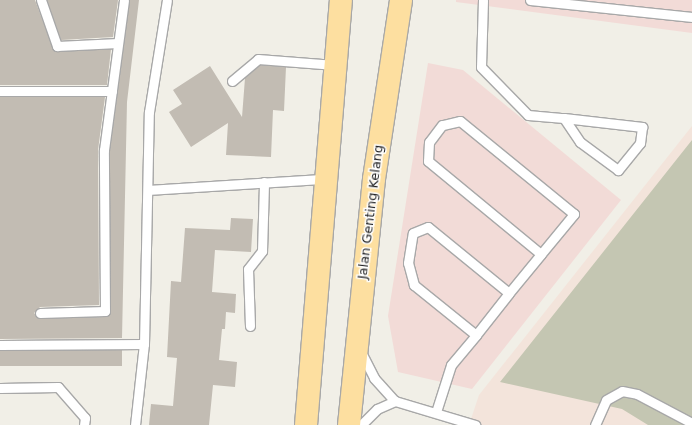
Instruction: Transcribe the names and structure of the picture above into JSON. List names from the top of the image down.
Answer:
{
  "streets": {
    "main road": ["Jalan Genting Kelang"]
  }
}
